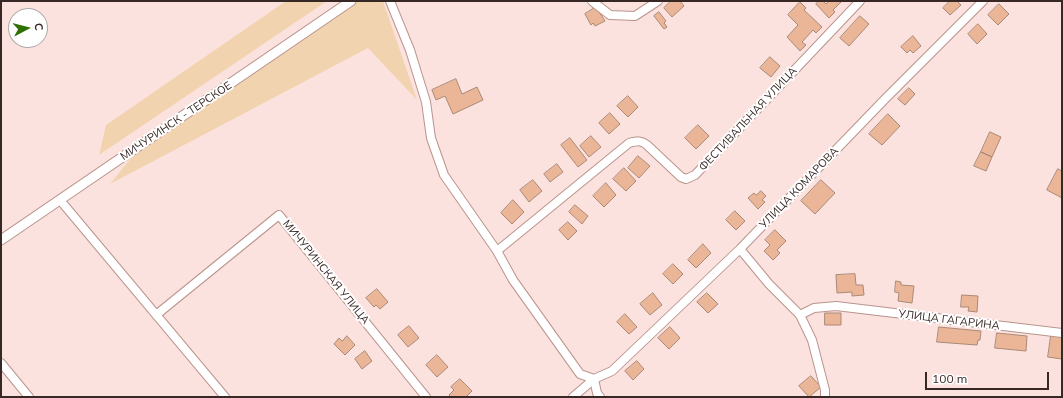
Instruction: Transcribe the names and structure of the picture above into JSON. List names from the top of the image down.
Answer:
{
  "streets": {
    "street": [
      "ФЕСТИВАЛЬНАЯ УЛИЦА",
      "МИЧУРИНСК - ТЕРСКОЕ",
      "УЛИЦА КОМАРОВА",
      "МИЧУРИНСКАЯ УЛИЦА",
      "УЛИЦА ГАГАРИНА"
    ]
  },
  "scale_bar": "100 m",
  "north": "right"
}
